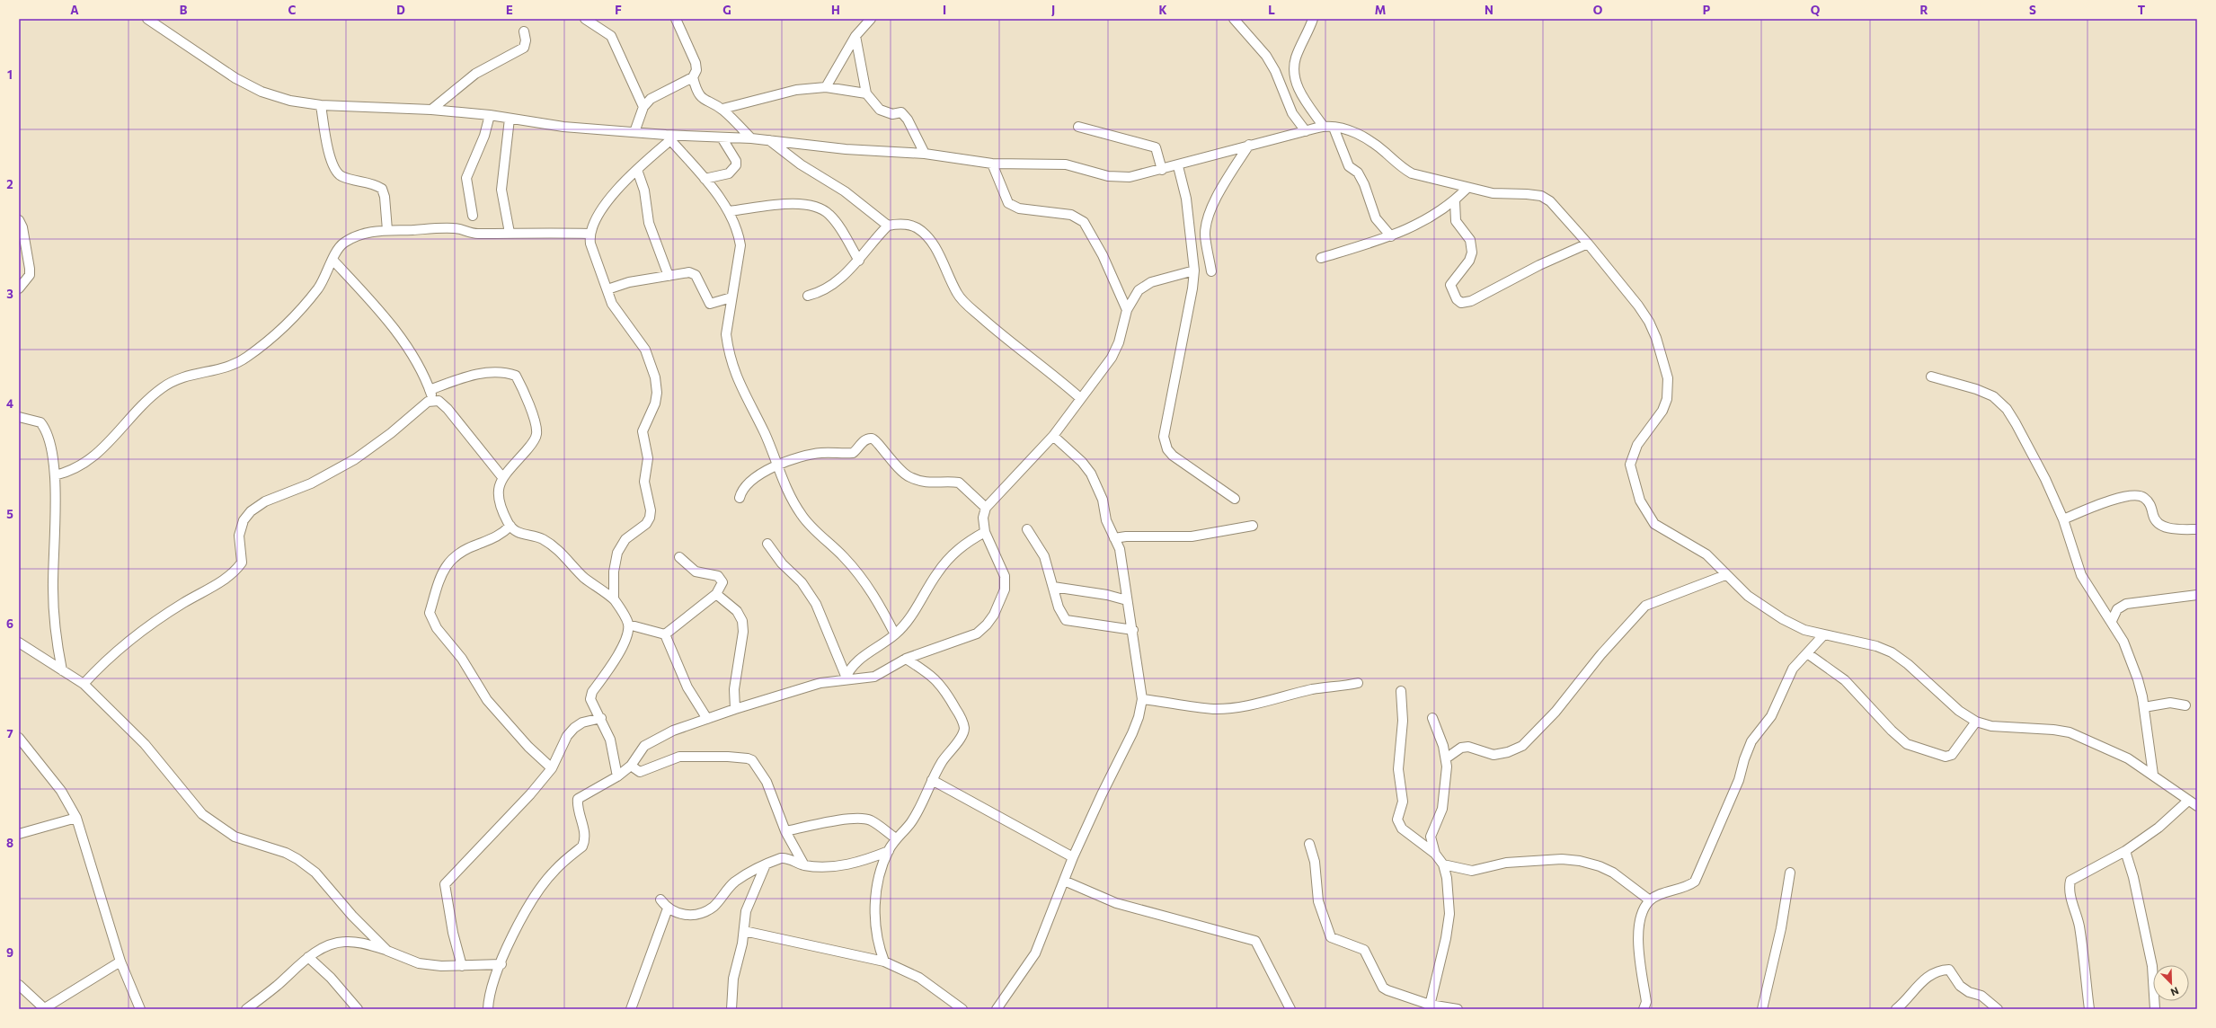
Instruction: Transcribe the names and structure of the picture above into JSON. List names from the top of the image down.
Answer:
{
  "north": "bottom right",
  "grid": {
    "columns": [
      "A",
      "B",
      "C",
      "D",
      "E",
      "F",
      "G",
      "H",
      "I",
      "J",
      "K",
      "L",
      "M",
      "N",
      "O",
      "P",
      "Q",
      "R",
      "S",
      "T"
    ],
    "rows": [
      "1",
      "2",
      "3",
      "4",
      "5",
      "6",
      "7",
      "8",
      "9"
    ]
  }
}
